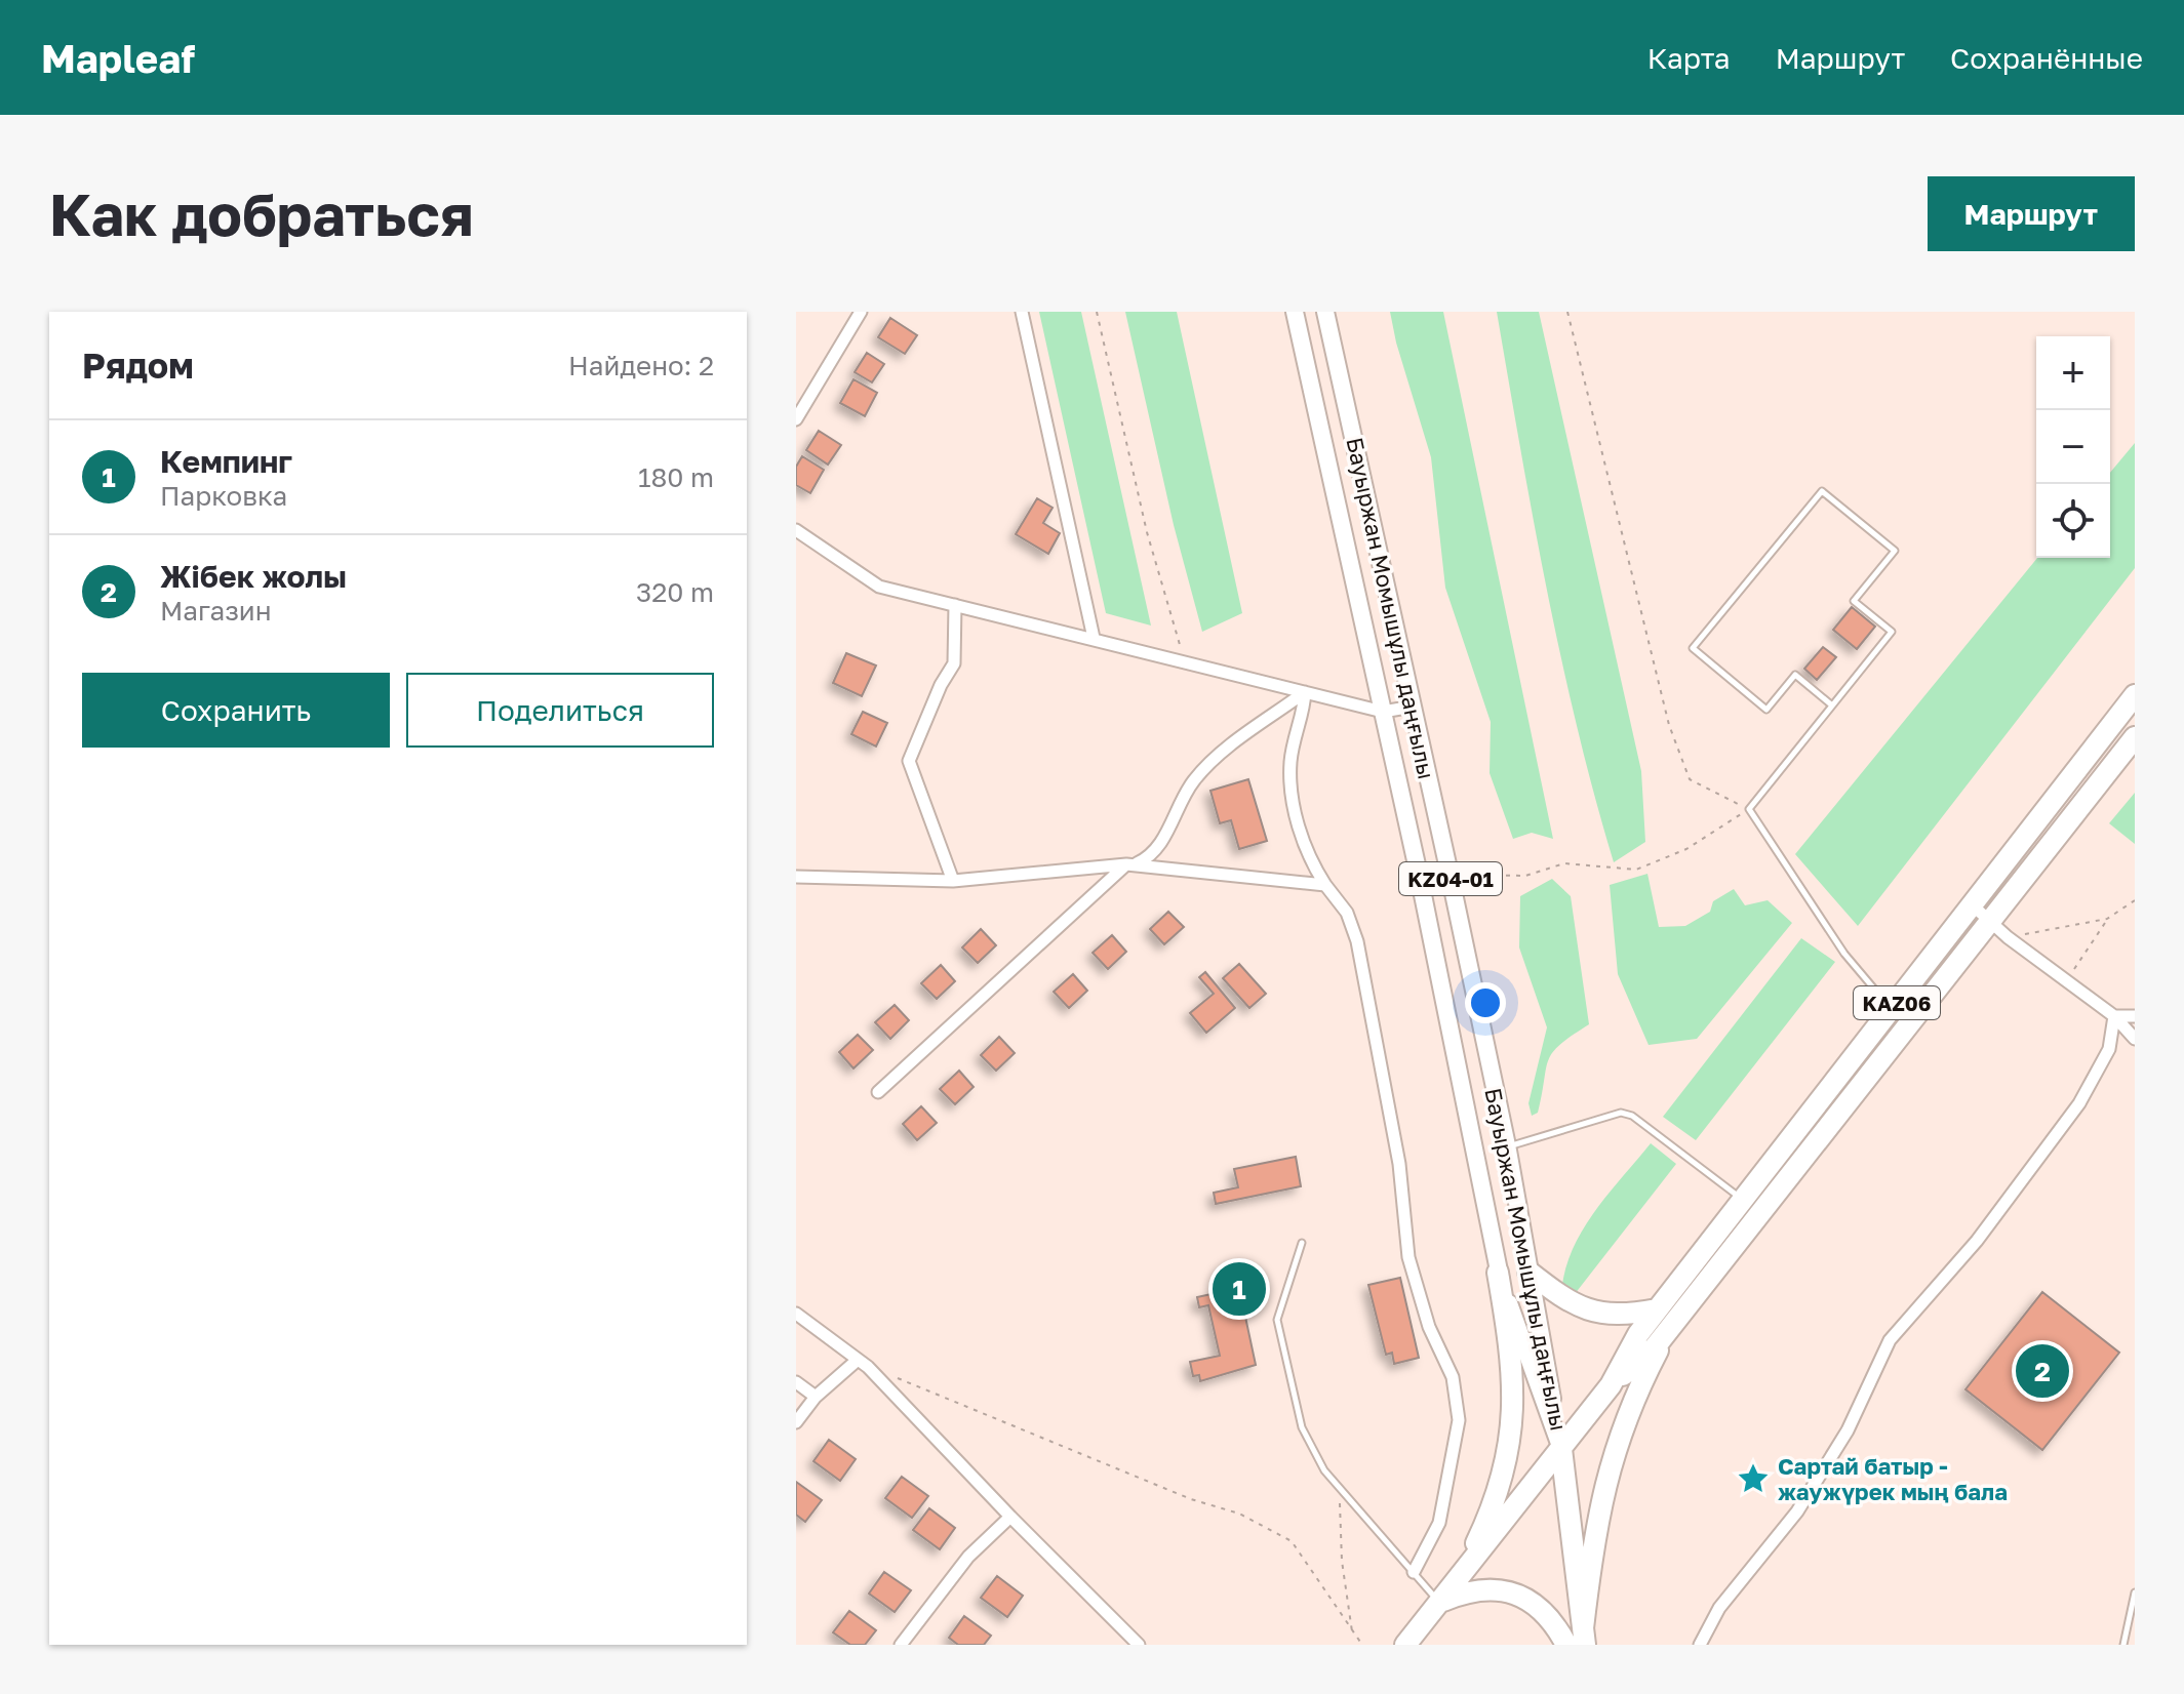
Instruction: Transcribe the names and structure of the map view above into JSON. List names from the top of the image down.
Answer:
{
  "streets": {
    "highway": ["KZ04-01", "KАZ06"],
    "main road": ["Бауыржан Момышұлы даңғылы"]
  },
  "crossings": [
    ["Бауыржан Момышұлы даңғылы", "KZ04-01"],
    ["Бауыржан Момышұлы даңғылы", "KАZ06"],
    ["KZ04-01", "KАZ06"]
  ],
  "places": {
    "place": ["Сартай батыр - жаужүрек мың бала"]
  },
  "page": {
    "header": "Mapleaf",
    "nav": ["Карта", "Маршрут", "Сохранённые"],
    "buttons": [
      "Маршрут",
      ["Сохранить", "Поделиться"]
    ],
    "title": "Как добраться",
    "heading": ["Рядом", "Найдено: 2"],
    "map_buttons": ["+", "−"],
    "list": [
      {
        "mark": "1",
        "name": "Кемпинг",
        "note": "Парковка",
        "value": "180 m"
      },
      {
        "mark": "2",
        "name": "Жібек жолы",
        "note": "Магазин",
        "value": "320 m"
      }
    ],
    "pins": ["1", "2"]
  }
}
